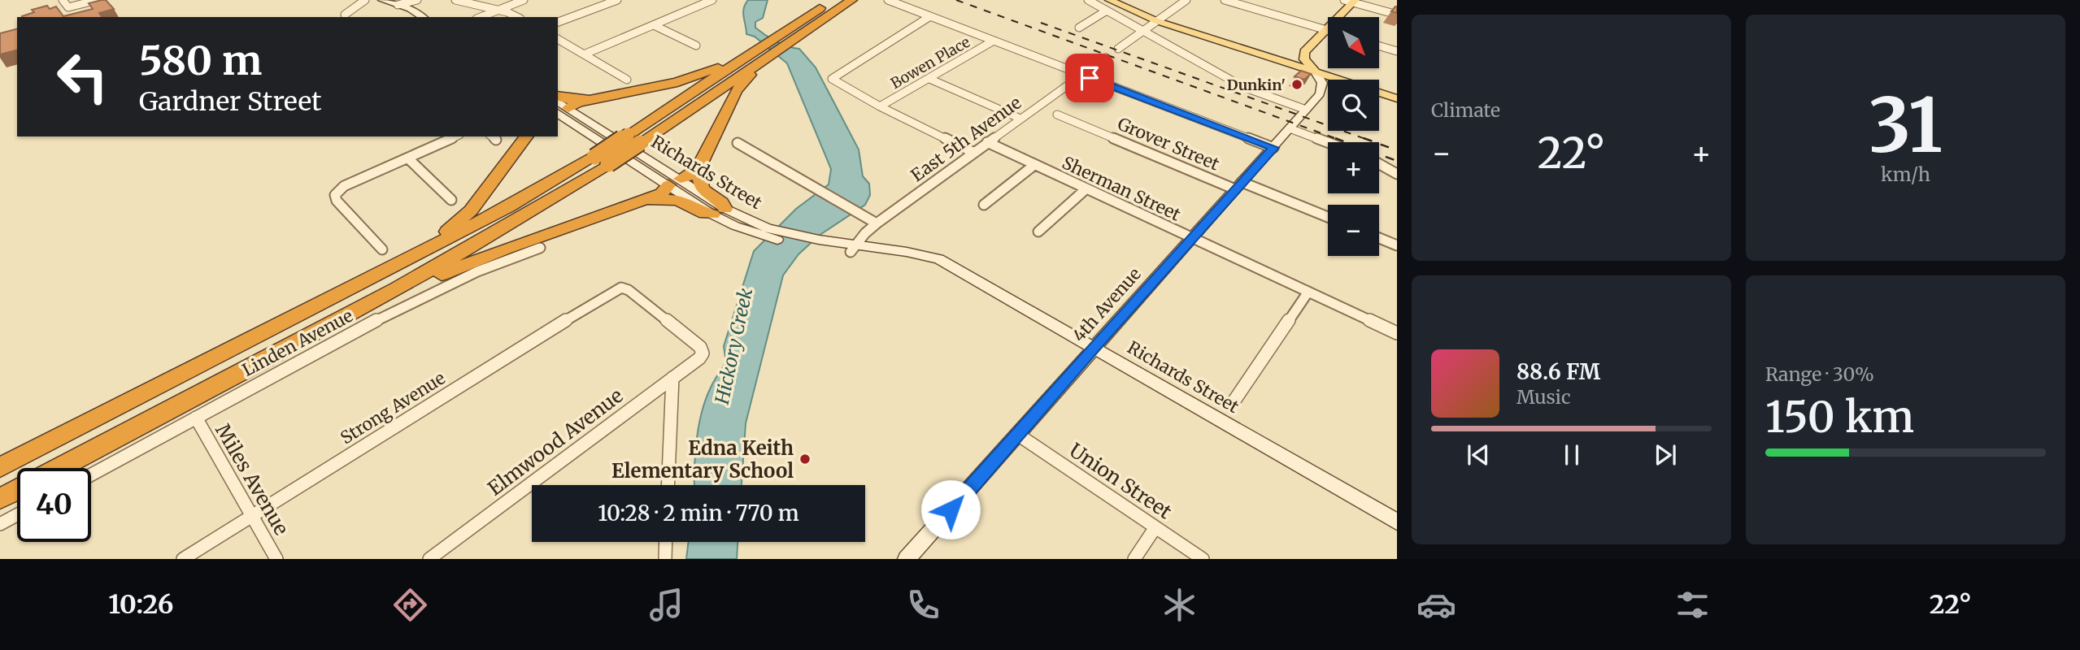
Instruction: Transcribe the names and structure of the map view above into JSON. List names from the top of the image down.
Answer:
{
  "streets": {
    "street": [
      "Bowen Place",
      "East 5th Avenue",
      "Grover Street",
      "Richards Street",
      "Sherman Street",
      "4th Avenue",
      "Linden Avenue",
      "Strong Avenue",
      "Elmwood Avenue",
      "Miles Avenue",
      "Union Street"
    ]
  },
  "crossings": [
    ["East 5th Avenue", "Richards Street"],
    ["East 5th Avenue", "Sherman Street"],
    ["Grover Street", "4th Avenue"],
    ["Richards Street", "4th Avenue"],
    ["Sherman Street", "4th Avenue"],
    ["4th Avenue", "Union Street"],
    ["Linden Avenue", "Miles Avenue"],
    ["Strong Avenue", "Elmwood Avenue"],
    ["Strong Avenue", "Miles Avenue"]
  ],
  "water": ["Hickory Creek"],
  "places": ["Dunkin'", "Edna Keith Elementary School"],
  "north": "bottom right",
  "page": {
    "tile": [
      "Climate",
      ["31", "km/h"],
      ["Range · 30%", "150 km"]
    ],
    "map_buttons": ["+", "−"],
    "turn": ["580 m", "Gardner Street"],
    "heat": ["−", "22°", "+"],
    "song": ["88.6 FM", "Music"],
    "limit": "40",
    "trip": "10:28 · 2 min · 770 m",
    "tabs": ["10:26", "22°"]
  }
}
